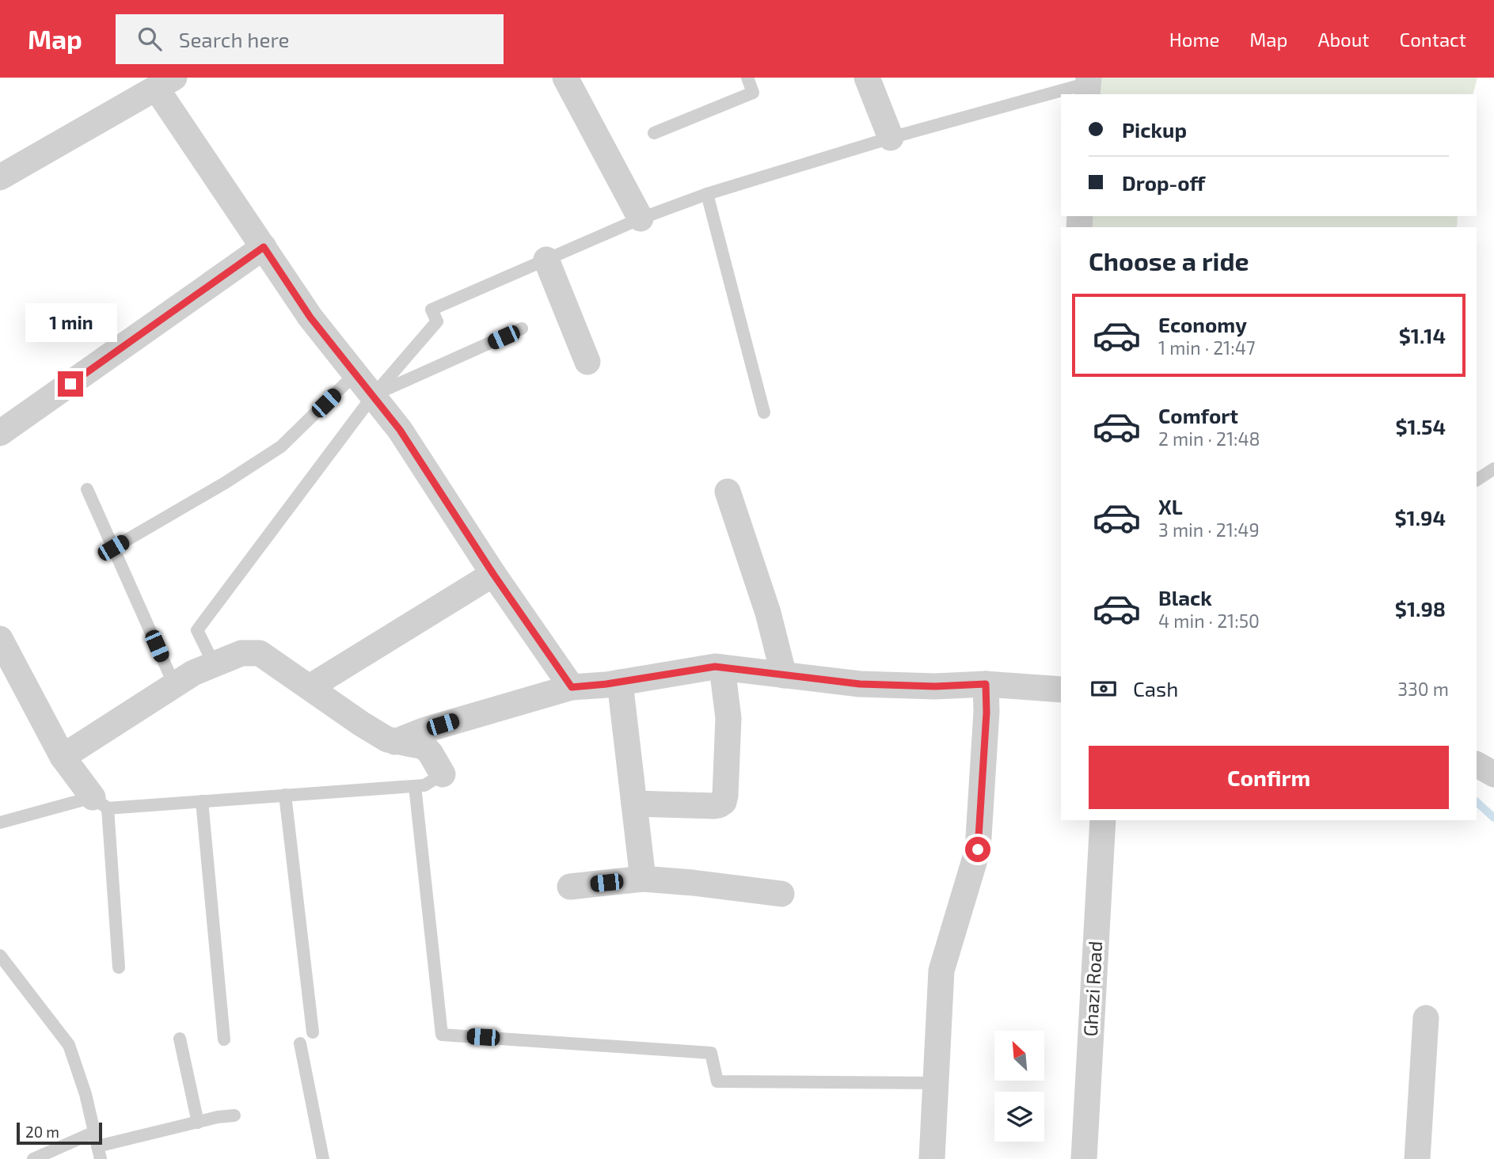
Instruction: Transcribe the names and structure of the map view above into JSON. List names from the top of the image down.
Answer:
{
  "streets": {
    "street": ["Ghazi Road"]
  },
  "scale_bar": "20 m",
  "north": "top left",
  "page": {
    "header": "Map",
    "search": "Search here",
    "nav": [
      "Home",
      "Map",
      "About",
      "Contact"
    ],
    "banner": ["Pickup", "Drop-off"],
    "heading": "Choose a ride",
    "list": [
      {
        "name": "Economy",
        "note": "1 min · 21:47",
        "value": "$1.14"
      },
      {
        "name": "Comfort",
        "note": "2 min · 21:48",
        "value": "$1.54"
      },
      {
        "name": "XL",
        "note": "3 min · 21:49",
        "value": "$1.94"
      },
      {
        "name": "Black",
        "note": "4 min · 21:50",
        "value": "$1.98"
      }
    ],
    "bubble": "1 min",
    "pay": ["Cash", "330 m"],
    "buttons": "Confirm",
    "scale": "20 m"
  }
}
